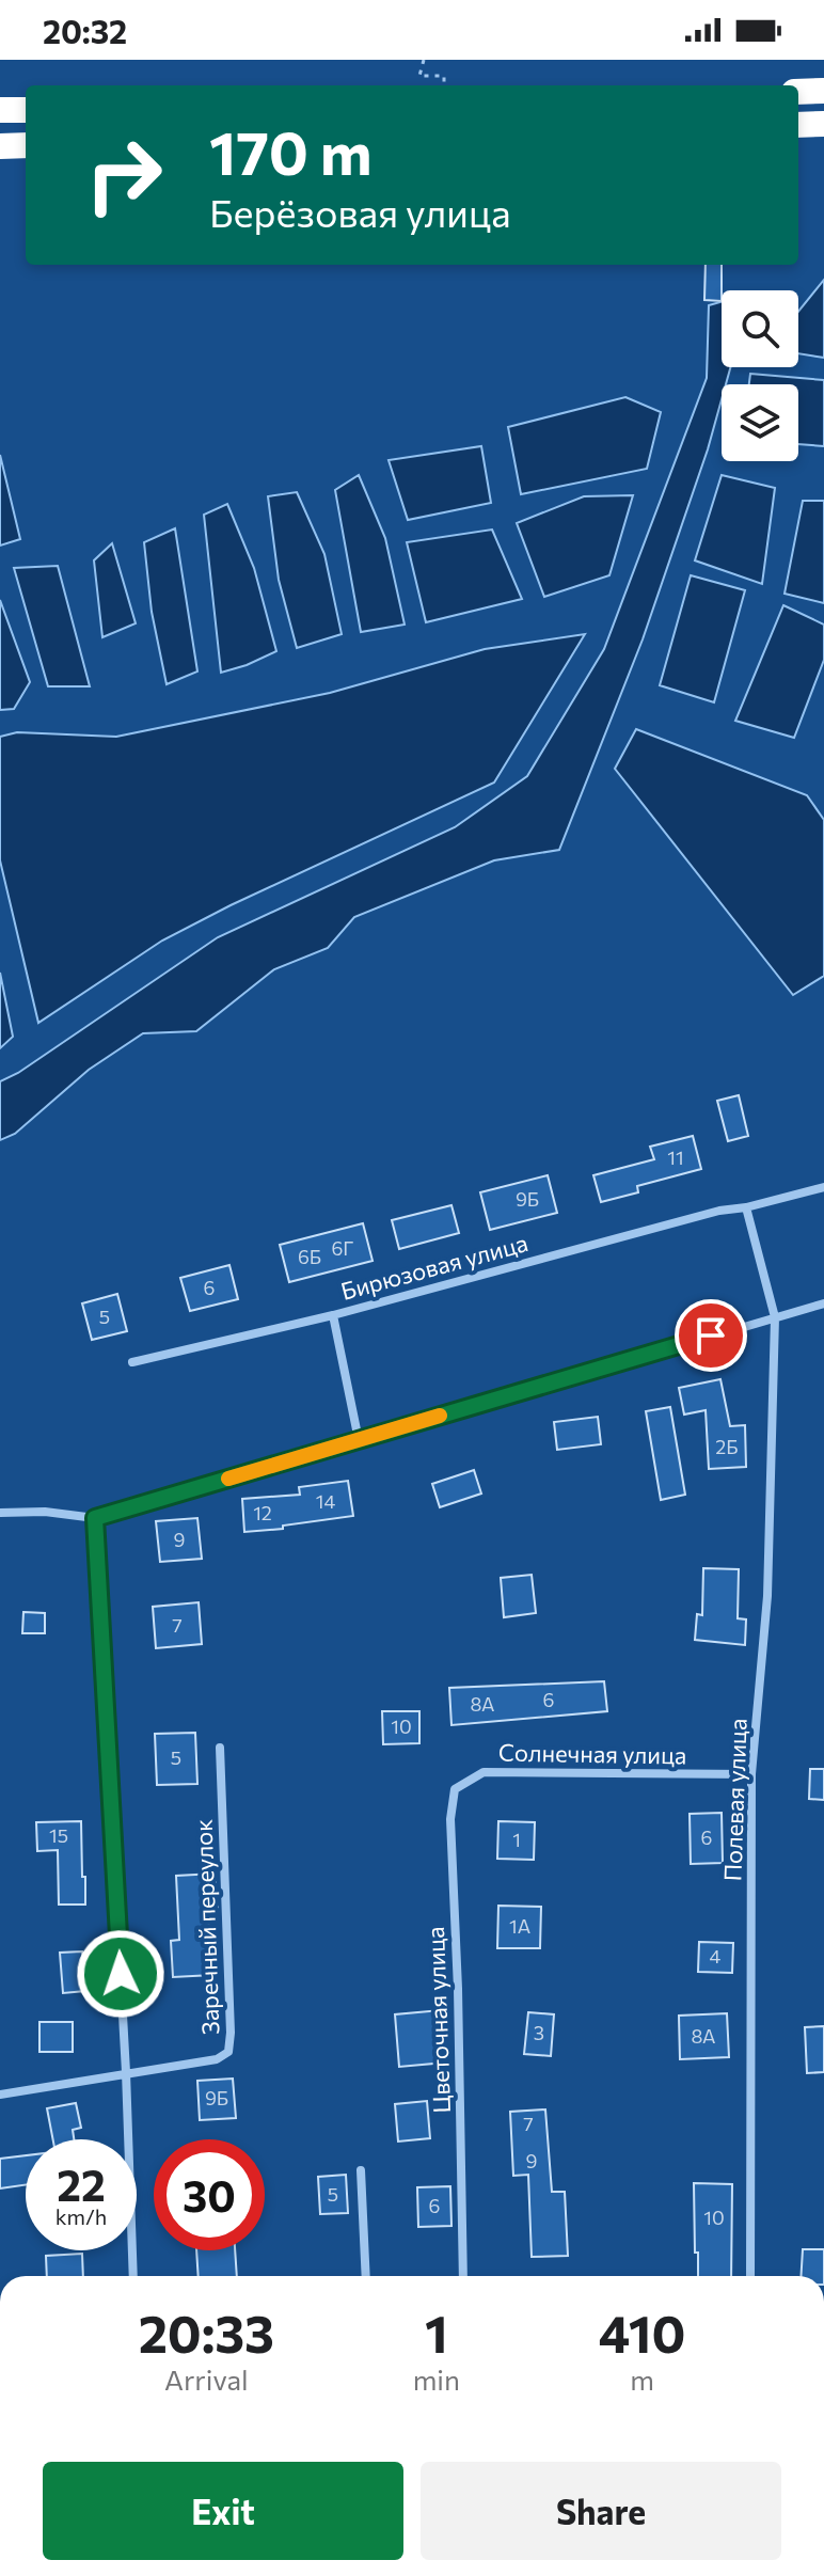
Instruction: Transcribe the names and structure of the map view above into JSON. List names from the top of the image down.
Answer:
{
  "streets": {
    "street": [
      "Бирюзовая улица",
      "Солнечная улица",
      "Полевая улица",
      "Заречный переулок",
      "Цветочная улица"
    ]
  },
  "crossings": [
    ["Солнечная улица", "Полевая улица"],
    ["Солнечная улица", "Цветочная улица"]
  ],
  "house_numbers": [
    "11",
    "9Б",
    "6Г",
    "6Б",
    "6",
    "5",
    "2Б",
    "14",
    "12",
    "9",
    "7",
    "6",
    "8А",
    "10",
    "5",
    "15",
    "6",
    "1",
    "1А",
    "4",
    "3",
    "8А",
    "9Б",
    "7",
    "9",
    "5",
    "6",
    "10"
  ],
  "page": {
    "status": "20:32",
    "turn": ["170 m", "Берёзовая улица"],
    "speed": "22 km/h",
    "limit": "30",
    "eta": [
      "20:33",
      "Arrival",
      "1",
      "min",
      "410",
      "m"
    ],
    "buttons": ["Exit", "Share"]
  }
}
